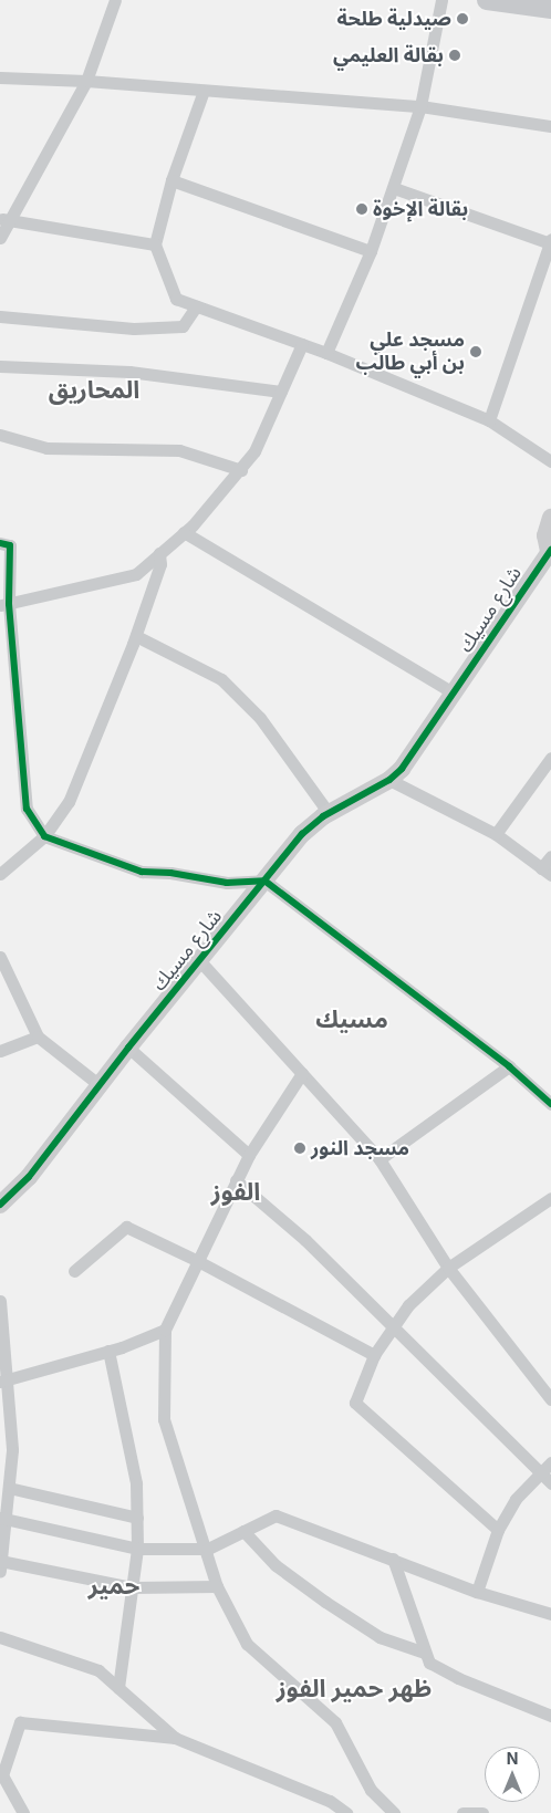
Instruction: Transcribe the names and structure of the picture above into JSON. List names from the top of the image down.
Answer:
{
  "streets": {
    "street": ["شارع مسيك"]
  },
  "districts": [
    "المحاريق",
    "مسيك",
    "الفوز",
    "حمير",
    "ظهر حمير الفوز"
  ],
  "places": [
    "صيدلية طلحة",
    "بقالة العليمي",
    "بقالة الإخوة",
    "مسجد علي بن أبي طالب",
    "مسجد النور"
  ],
  "north": "top"
}
